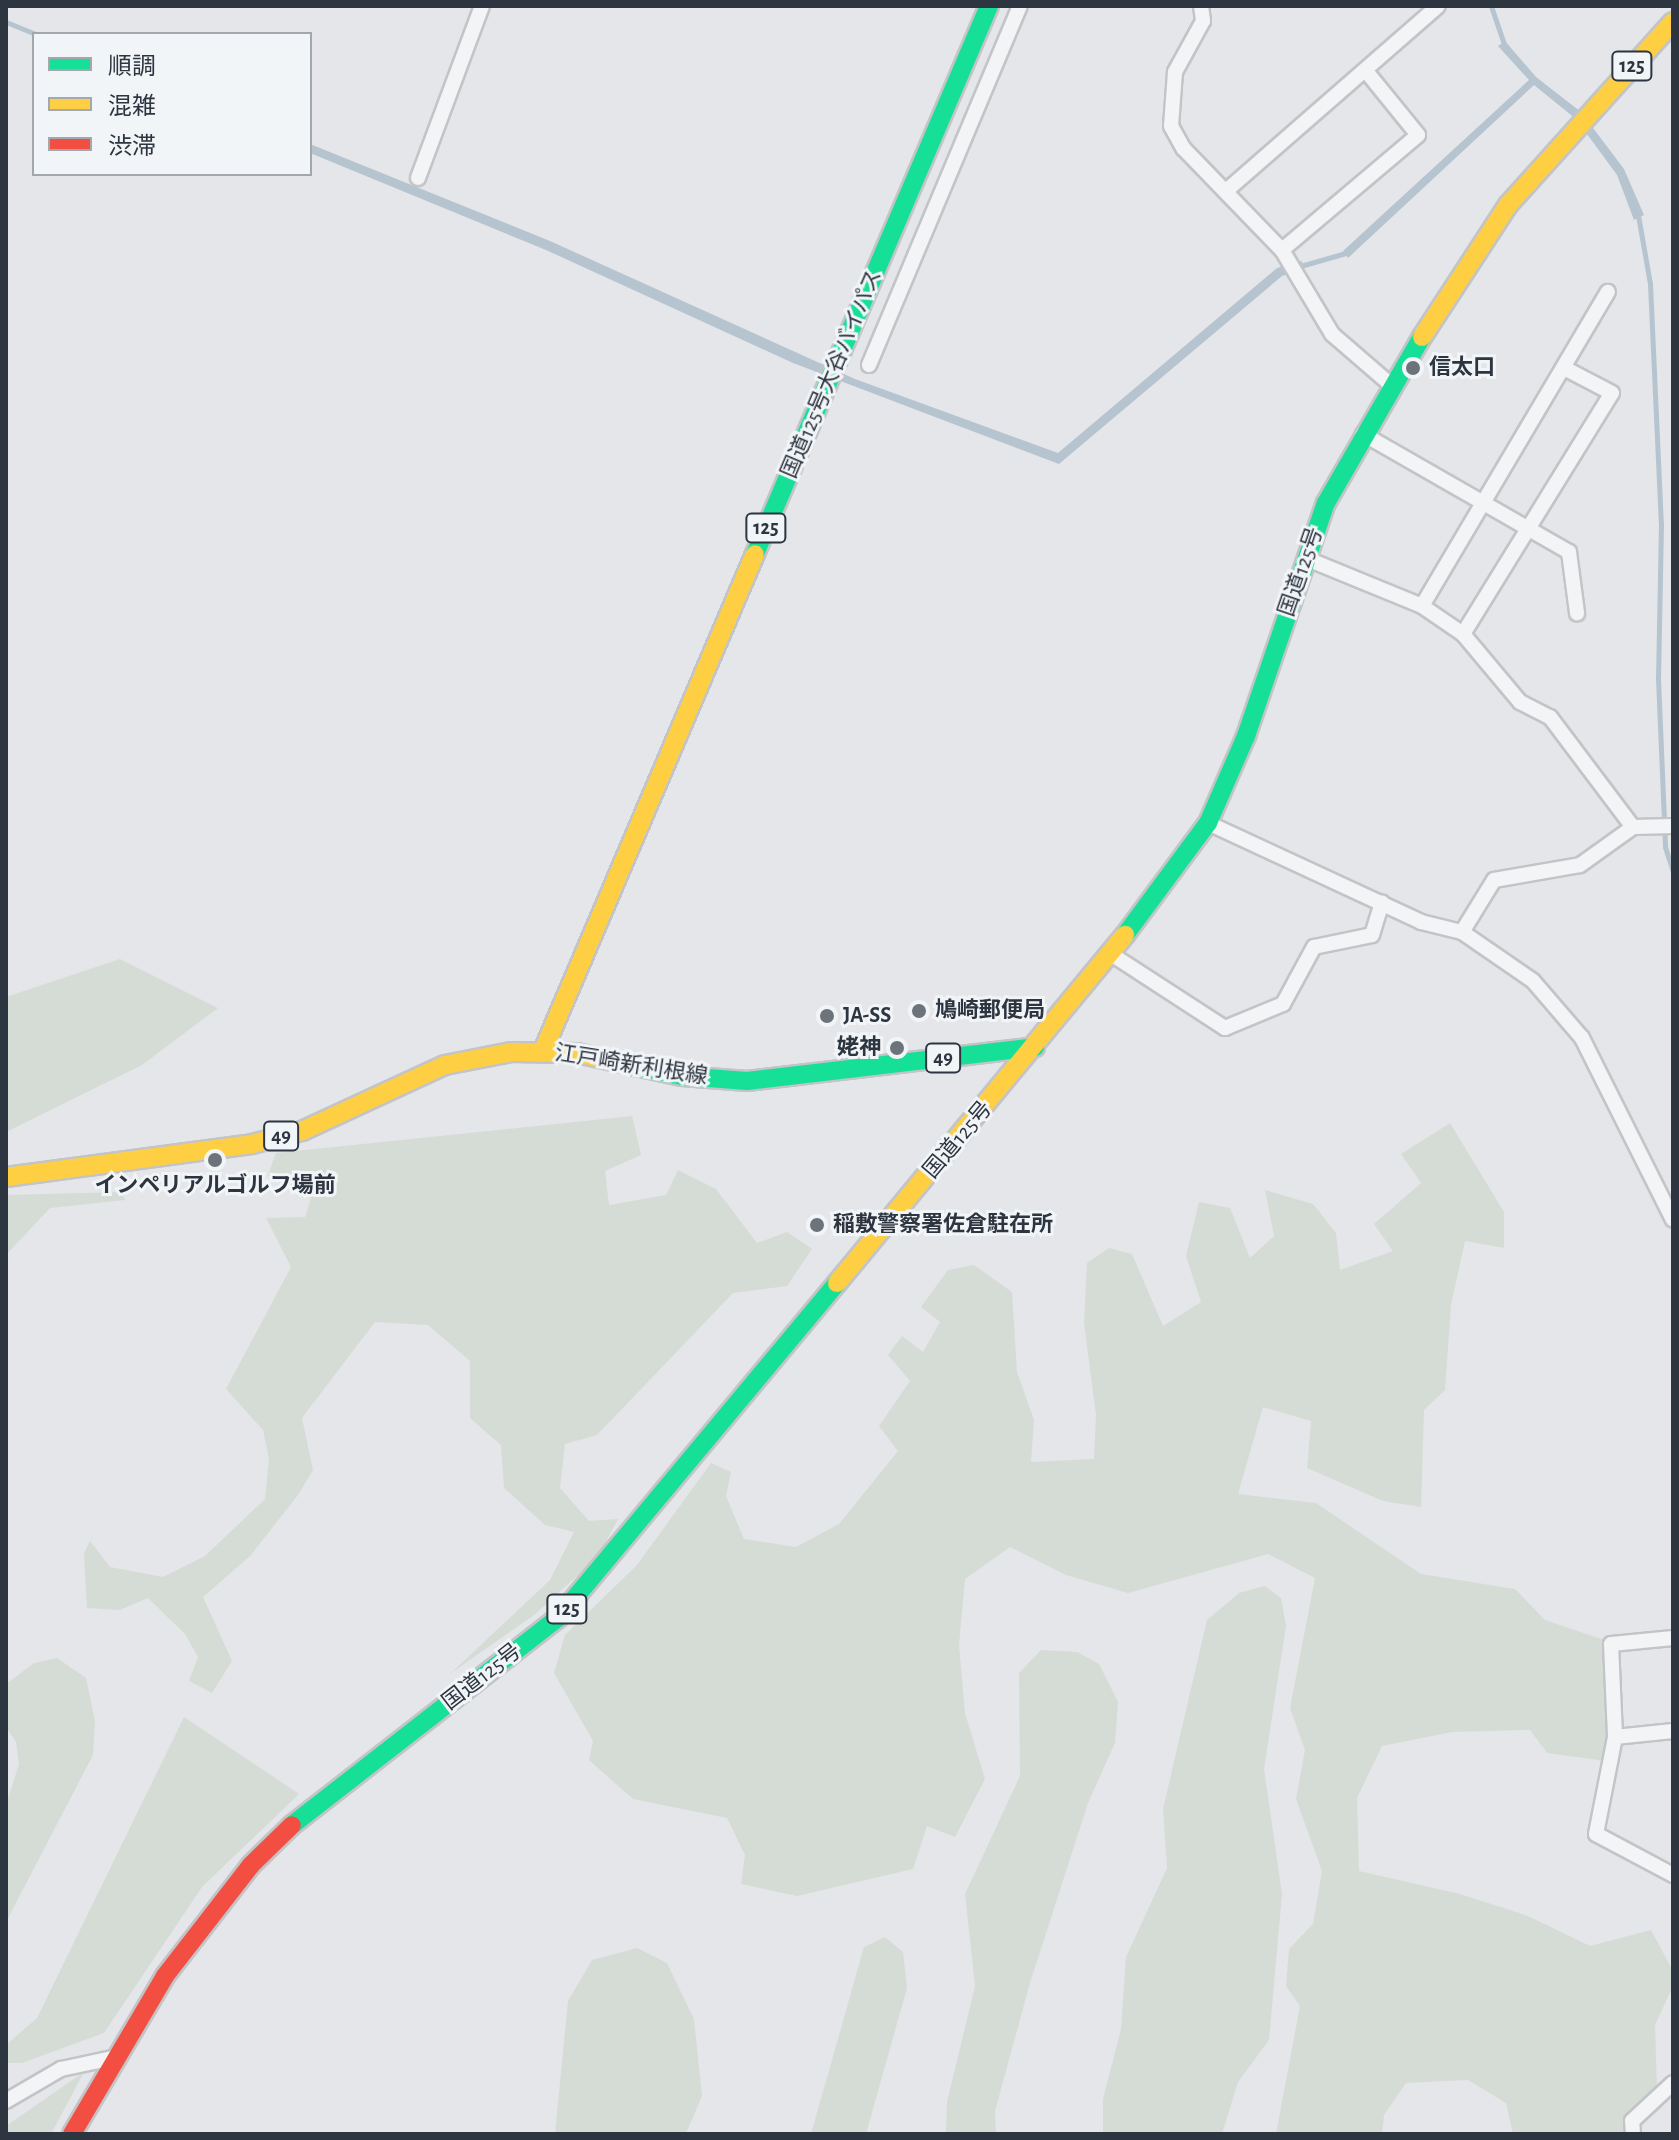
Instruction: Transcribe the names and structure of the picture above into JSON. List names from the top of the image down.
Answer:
{
  "streets": {
    "main road": [
      "125",
      "国道125号大谷バイパス",
      "国道125号",
      "49",
      "江戸崎新利根線"
    ]
  },
  "crossings": [
    ["国道125号大谷バイパス", "江戸崎新利根線"],
    ["国道125号", "江戸崎新利根線"]
  ],
  "places": [
    "信太口",
    "鳩崎郵便局",
    "JA-SS",
    "姥神",
    "インペリアルゴルフ場前",
    "稲敷警察署佐倉駐在所"
  ],
  "legend": ["順調", "混雑", "渋滞"]
}
